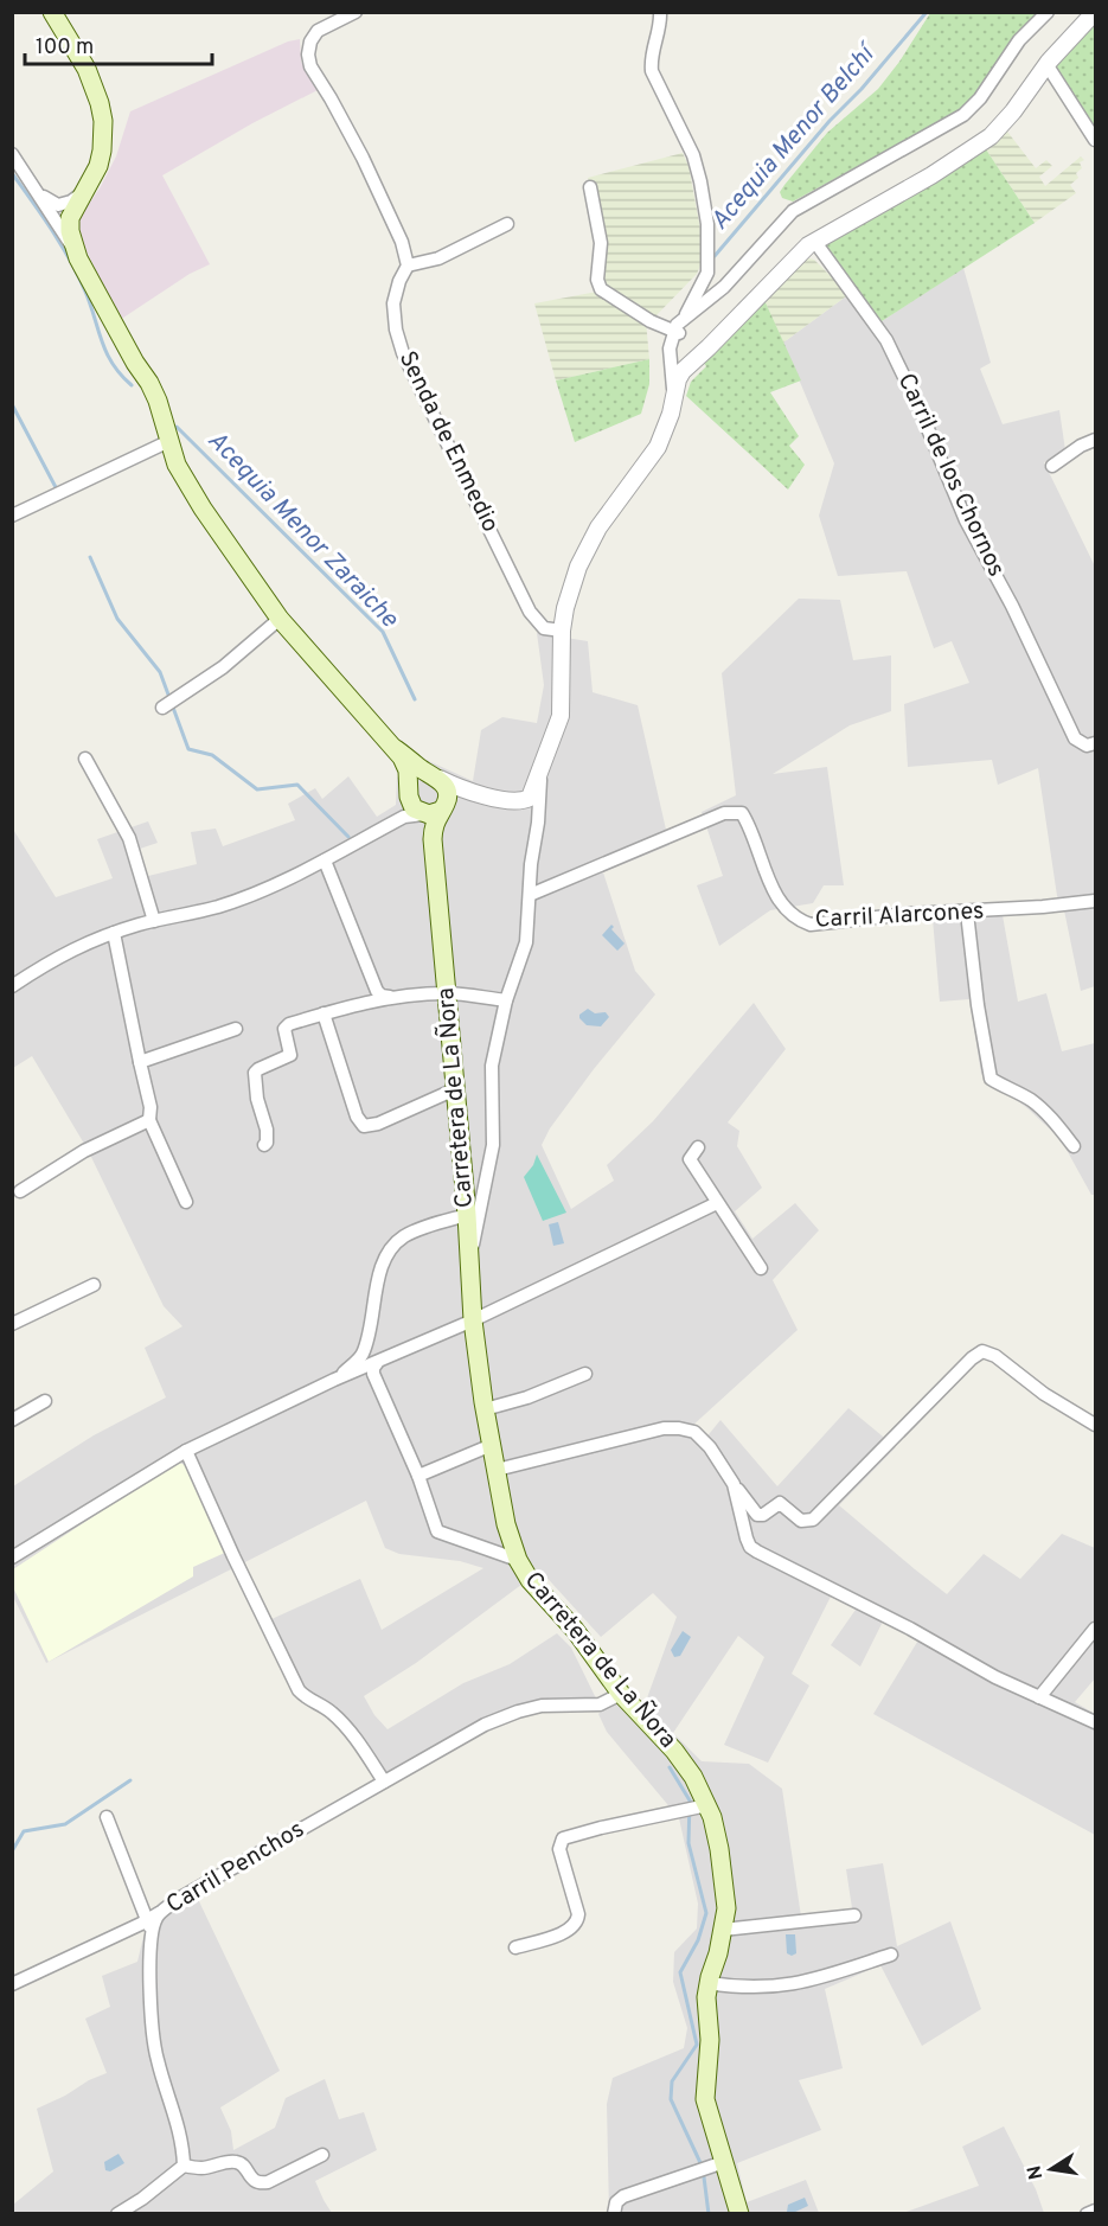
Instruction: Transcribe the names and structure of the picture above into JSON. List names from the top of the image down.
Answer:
{
  "streets": {
    "main road": ["Carretera de La Ñora"],
    "street": [
      "Senda de Enmedio",
      "Carril de los Chornos",
      "Carril Alarcones",
      "Carril Penchos"
    ]
  },
  "crossings": [
    ["Carretera de La Ñora", "Carril Penchos"]
  ],
  "water": ["Acequia Menor Belchí", "Acequia Menor Zaraiche"],
  "scale_bar": "100 m",
  "north": "left"
}
